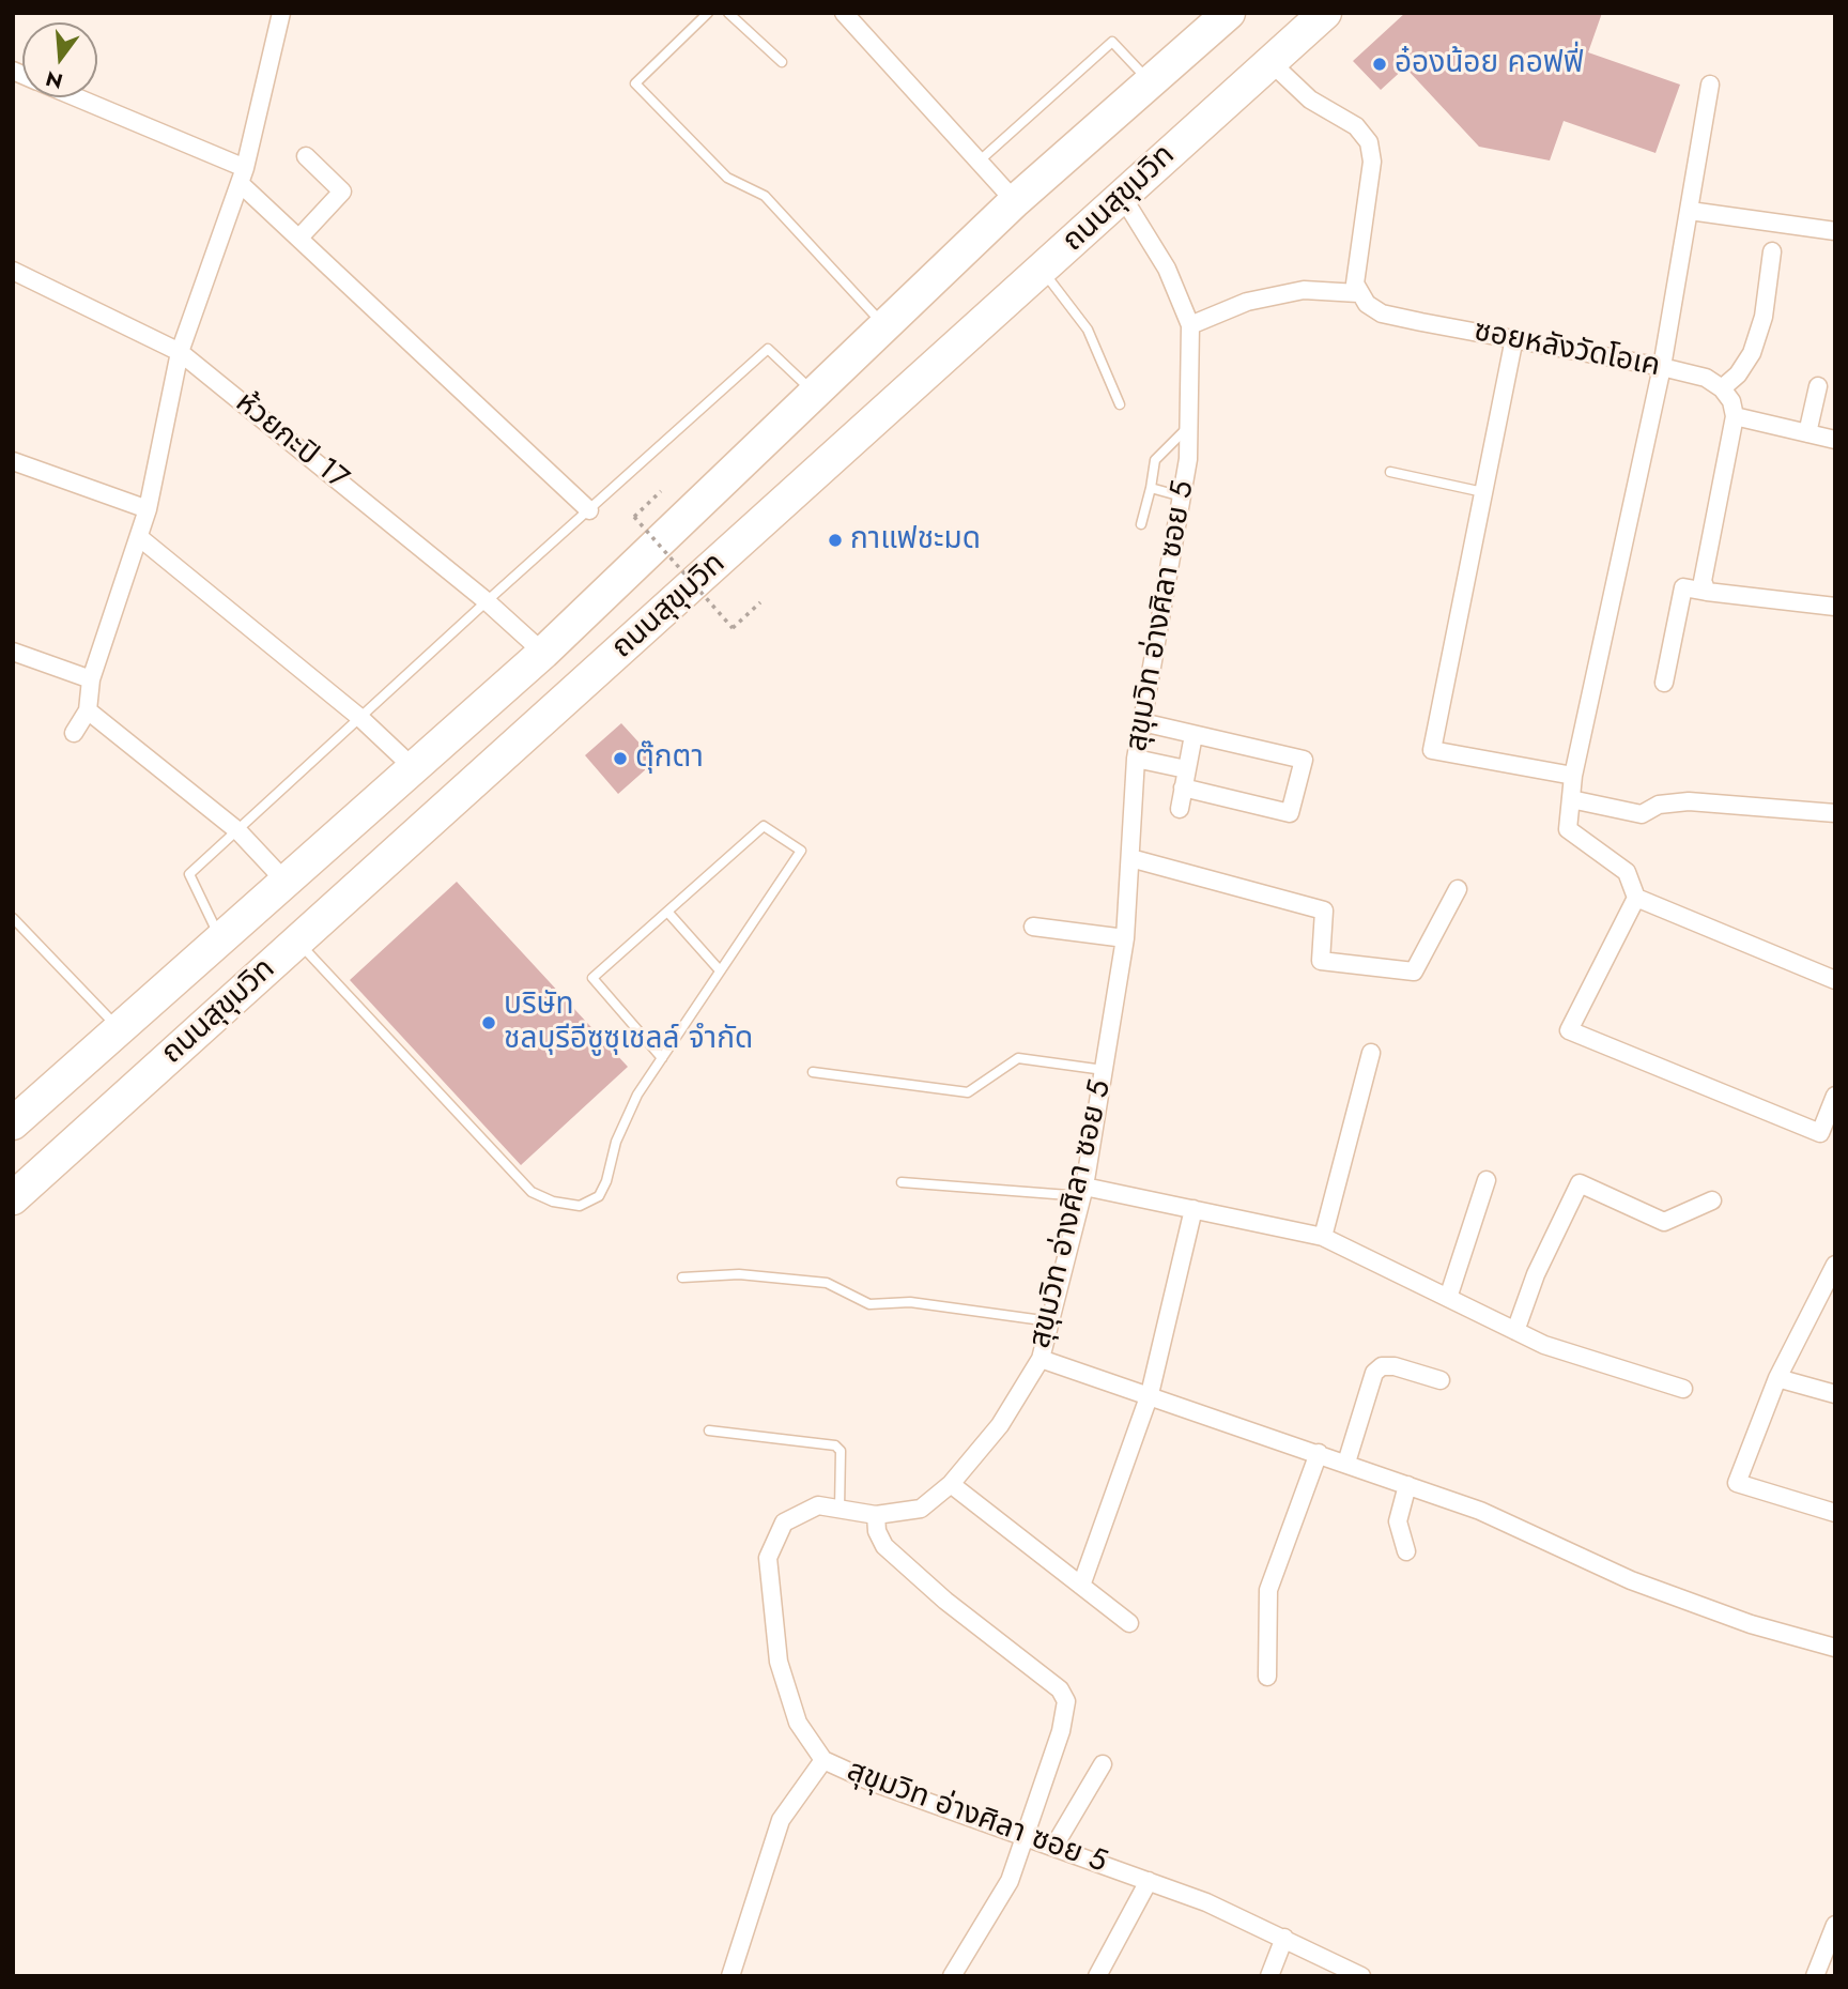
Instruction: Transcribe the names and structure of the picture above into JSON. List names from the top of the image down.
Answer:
{
  "streets": {
    "highway": ["ถนนสุขุมวิท"],
    "street": ["ซอยหลังวัดโอเค", "ห้วยกะปิ 17", "สุขุมวิท อ่างศิลา ซอย 5"]
  },
  "crossings": [
    ["ถนนสุขุมวิท", "ห้วยกะปิ 17"],
    ["ถนนสุขุมวิท", "สุขุมวิท อ่างศิลา ซอย 5"]
  ],
  "places": [
    "อ๋องน้อย คอฟฟี่",
    "กาแฟชะมด",
    "ตุ๊กตา",
    "บริษัท ชลบุรีอีซูซุเชลล์ จำกัด"
  ],
  "north": "bottom"
}
